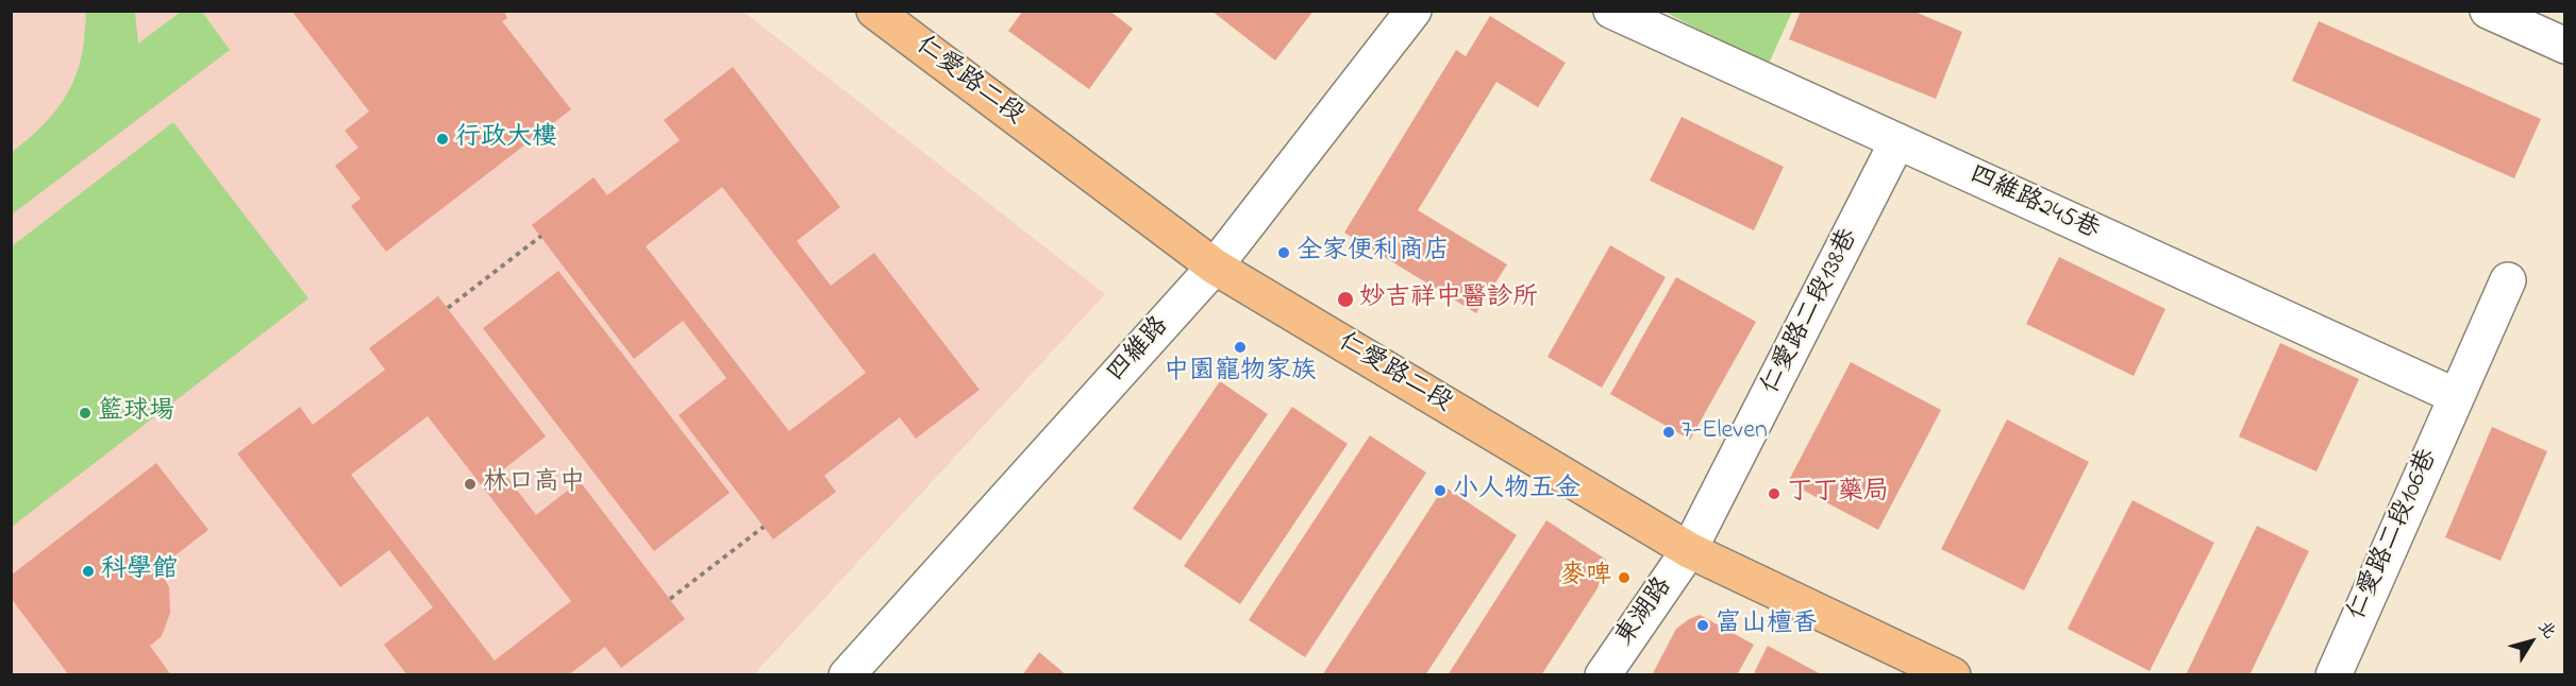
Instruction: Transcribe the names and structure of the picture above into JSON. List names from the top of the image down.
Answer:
{
  "streets": {
    "main road": ["仁愛路二段"],
    "street": [
      "四維路245巷",
      "仁愛路二段138巷",
      "四維路",
      "仁愛路二段106巷",
      "東湖路"
    ]
  },
  "crossings": [
    ["仁愛路二段", "仁愛路二段138巷"],
    ["仁愛路二段", "四維路"],
    ["仁愛路二段", "東湖路"],
    ["四維路245巷", "仁愛路二段138巷"],
    ["四維路245巷", "仁愛路二段106巷"],
    ["仁愛路二段138巷", "東湖路"]
  ],
  "places": [
    "行政大樓",
    "全家便利商店",
    "妙吉祥中醫診所",
    "中園寵物家族",
    "籃球場",
    "7-Eleven",
    "林口高中",
    "小人物五金",
    "丁丁藥局",
    "科學館",
    "麥啤",
    "富山檀香"
  ],
  "north": "top right"
}
